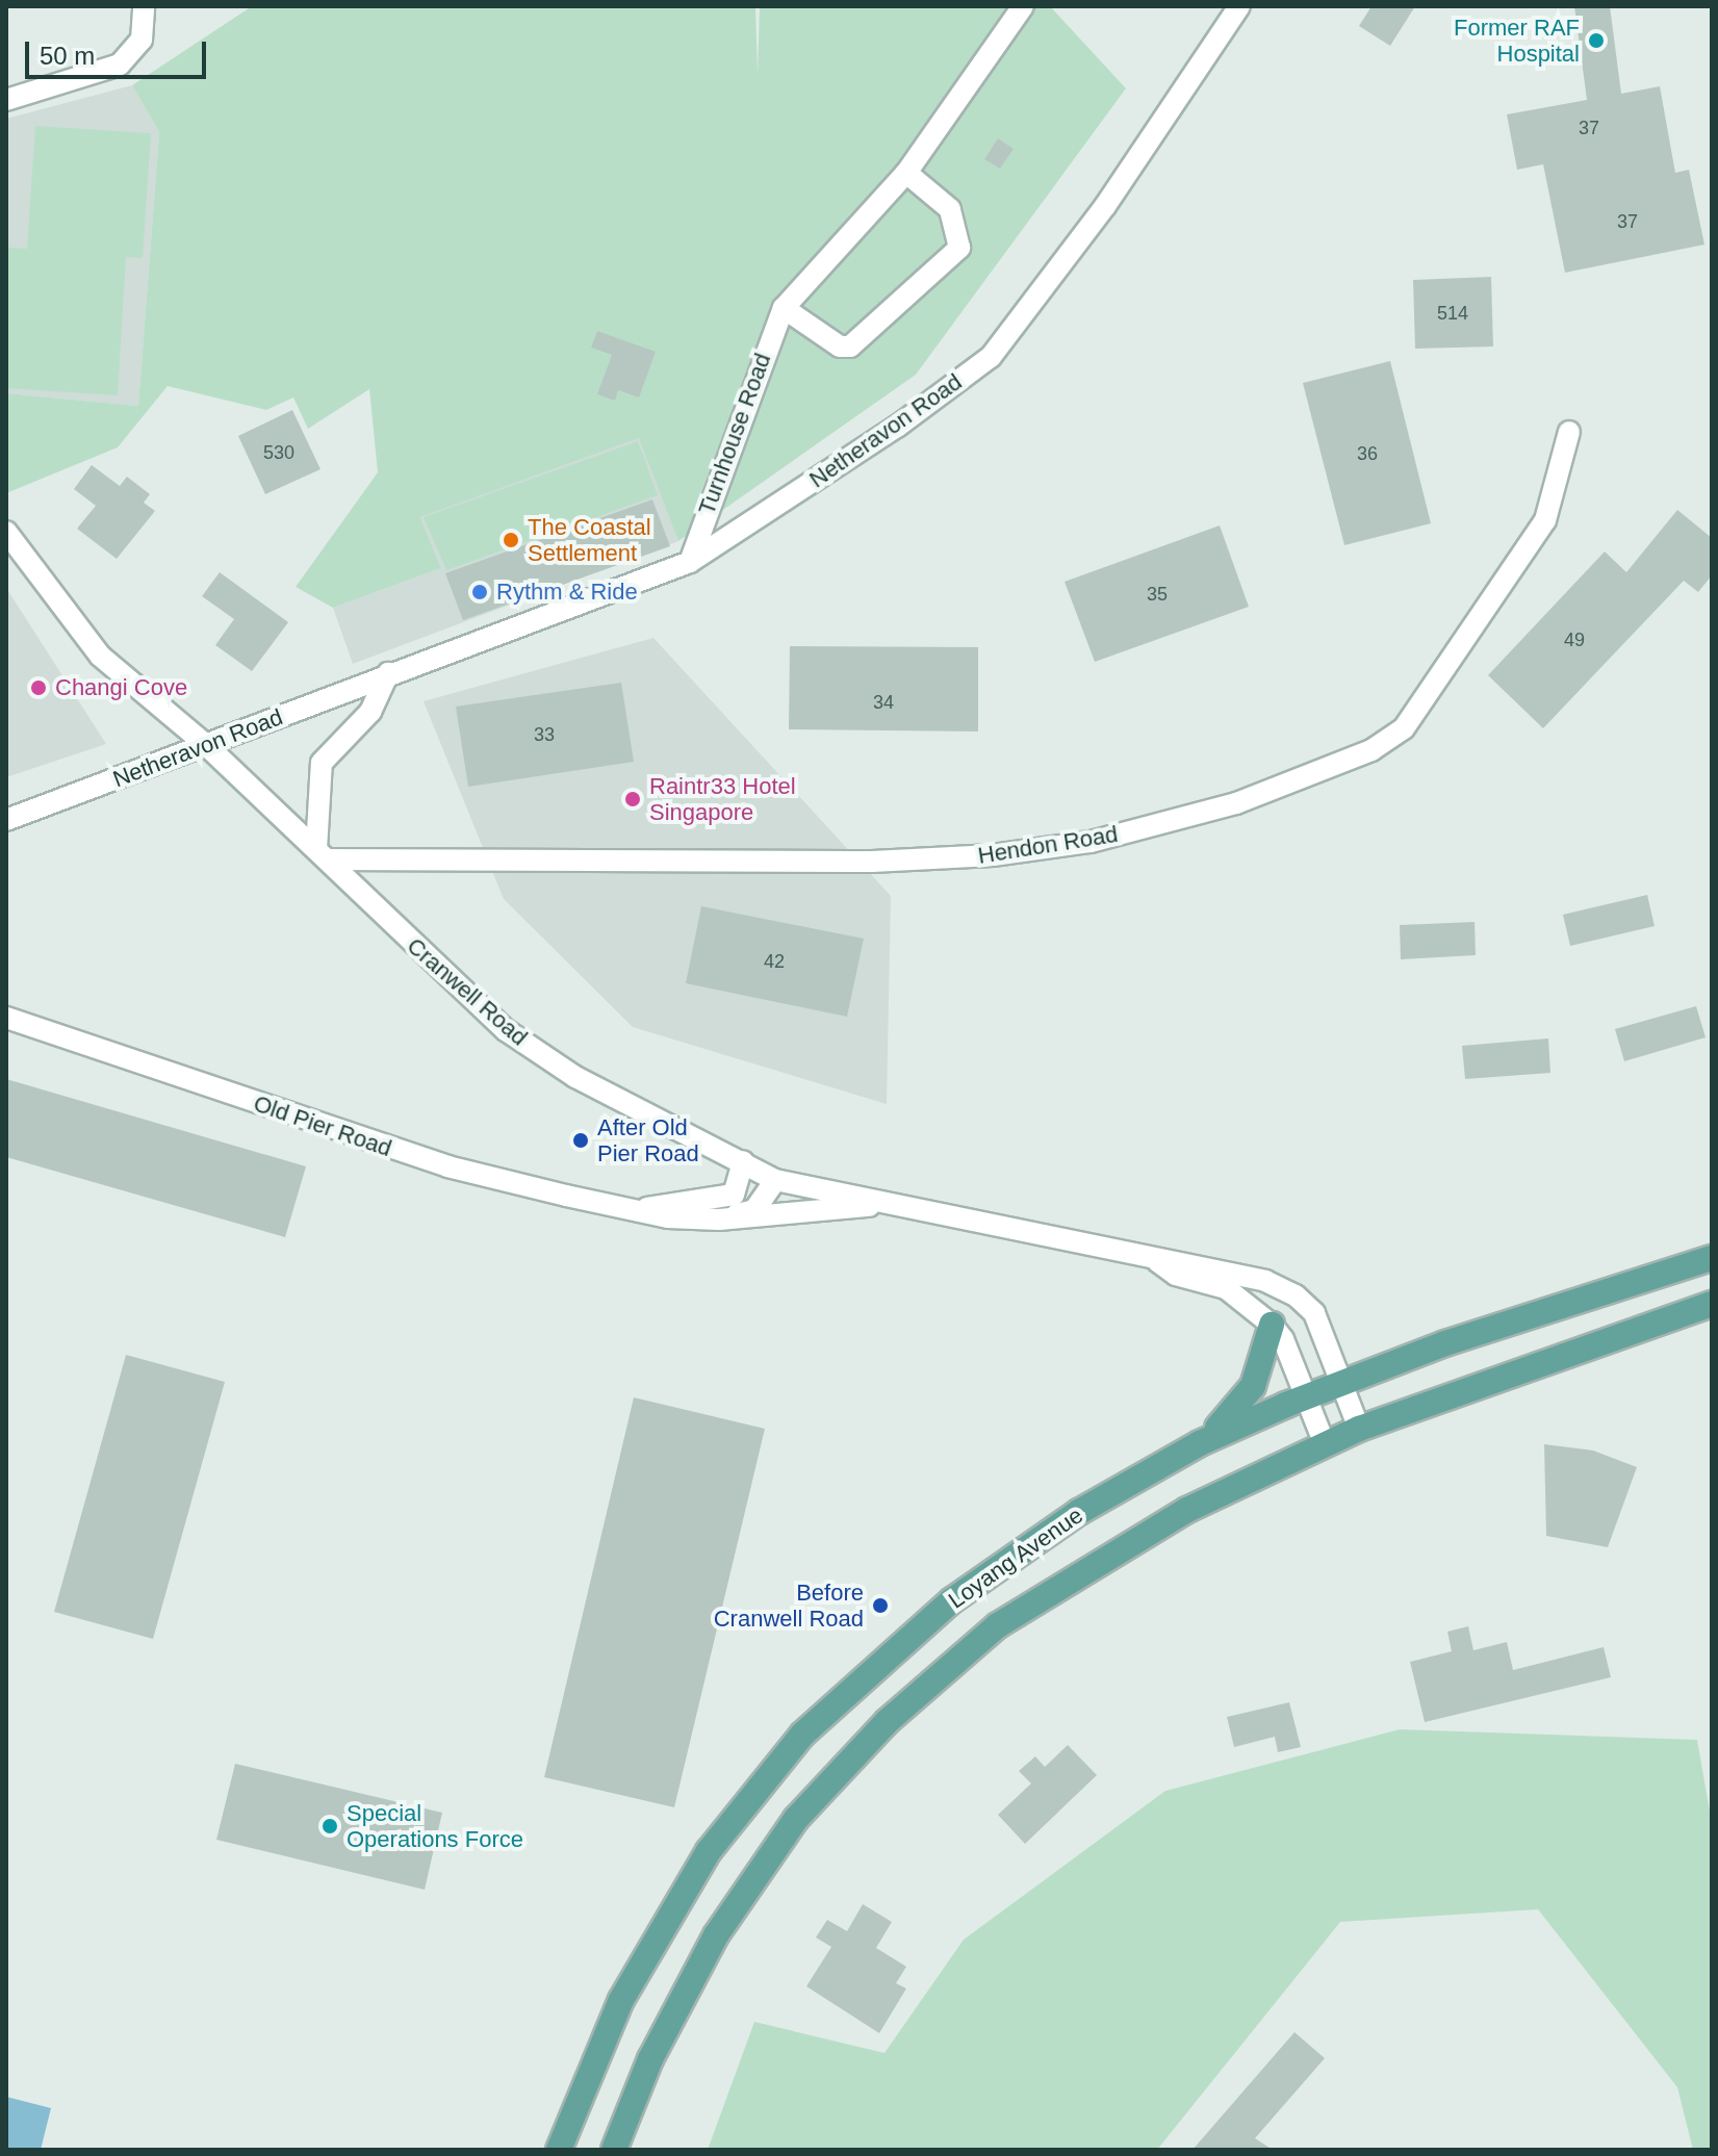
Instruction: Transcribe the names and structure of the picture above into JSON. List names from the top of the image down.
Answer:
{
  "streets": {
    "main road": ["Loyang Avenue"],
    "street": [
      "Netheravon Road",
      "Turnhouse Road",
      "Hendon Road",
      "Cranwell Road",
      "Old Pier Road"
    ]
  },
  "crossings": [
    ["Netheravon Road", "Turnhouse Road"],
    ["Netheravon Road", "Cranwell Road"],
    ["Hendon Road", "Cranwell Road"],
    ["Cranwell Road", "Old Pier Road"],
    ["Cranwell Road", "Loyang Avenue"]
  ],
  "places": [
    "Former RAF Hospital",
    "The Coastal Settlement",
    "Rythm & Ride",
    "Changi Cove",
    "Raintr33 Hotel Singapore",
    "After Old Pier Road",
    "Before Cranwell Road",
    "Special Operations Force"
  ],
  "house_numbers": [
    "37",
    "37",
    "514",
    "530",
    "36",
    "35",
    "49",
    "34",
    "33",
    "42"
  ],
  "scale_bar": "50 m"
}
